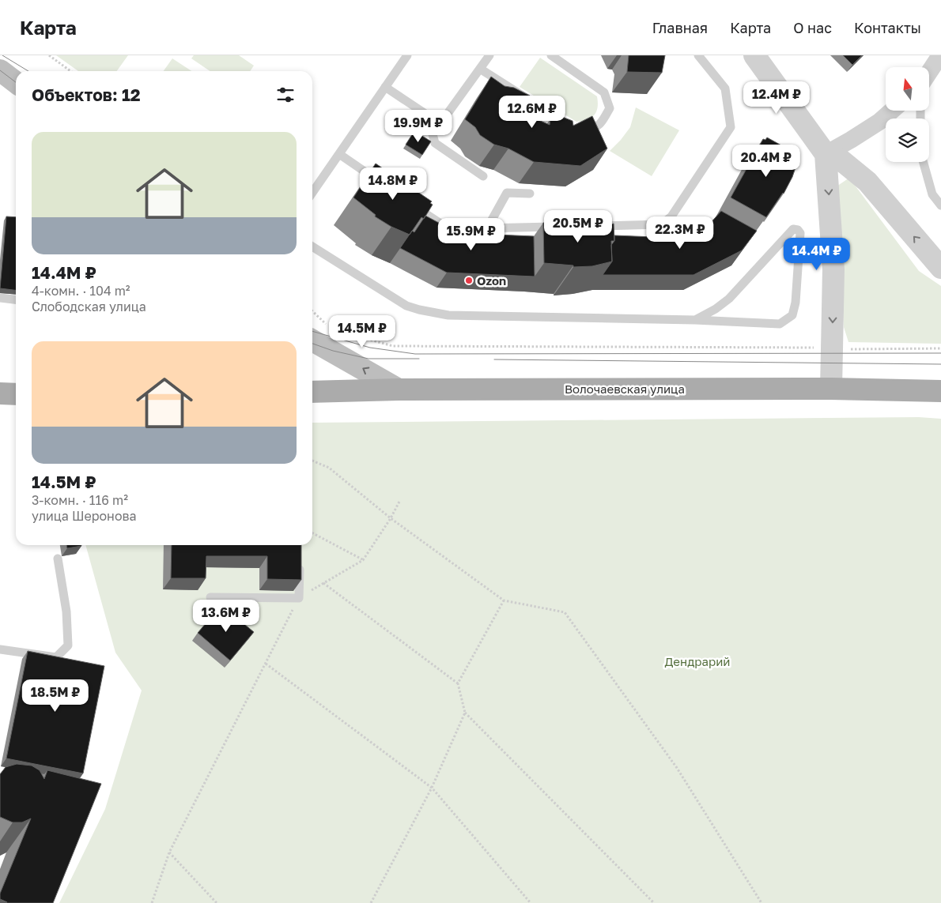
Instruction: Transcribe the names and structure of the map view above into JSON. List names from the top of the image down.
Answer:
{
  "streets": {
    "main road": ["Волочаевская улица"]
  },
  "parks": ["Дендрарий"],
  "places": ["Ozon"],
  "north": "top",
  "page": {
    "header": "Карта",
    "nav": [
      "Главная",
      "Карта",
      "О нас",
      "Контакты"
    ],
    "heading": "Объектов: 12",
    "price": [
      "12.4M ₽",
      "12.6M ₽",
      "19.9M ₽",
      "20.4M ₽",
      "14.8M ₽",
      "20.5M ₽",
      "22.3M ₽",
      "15.9M ₽",
      "14.4M ₽",
      "14.5M ₽",
      "13.6M ₽",
      "18.5M ₽"
    ],
    "list": [
      {
        "name": "14.4M ₽",
        "note": "4-комн. · 104 m² · Слободская улица"
      },
      {
        "name": "14.5M ₽",
        "note": "3-комн. · 116 m² · улица Шеронова"
      }
    ]
  }
}
